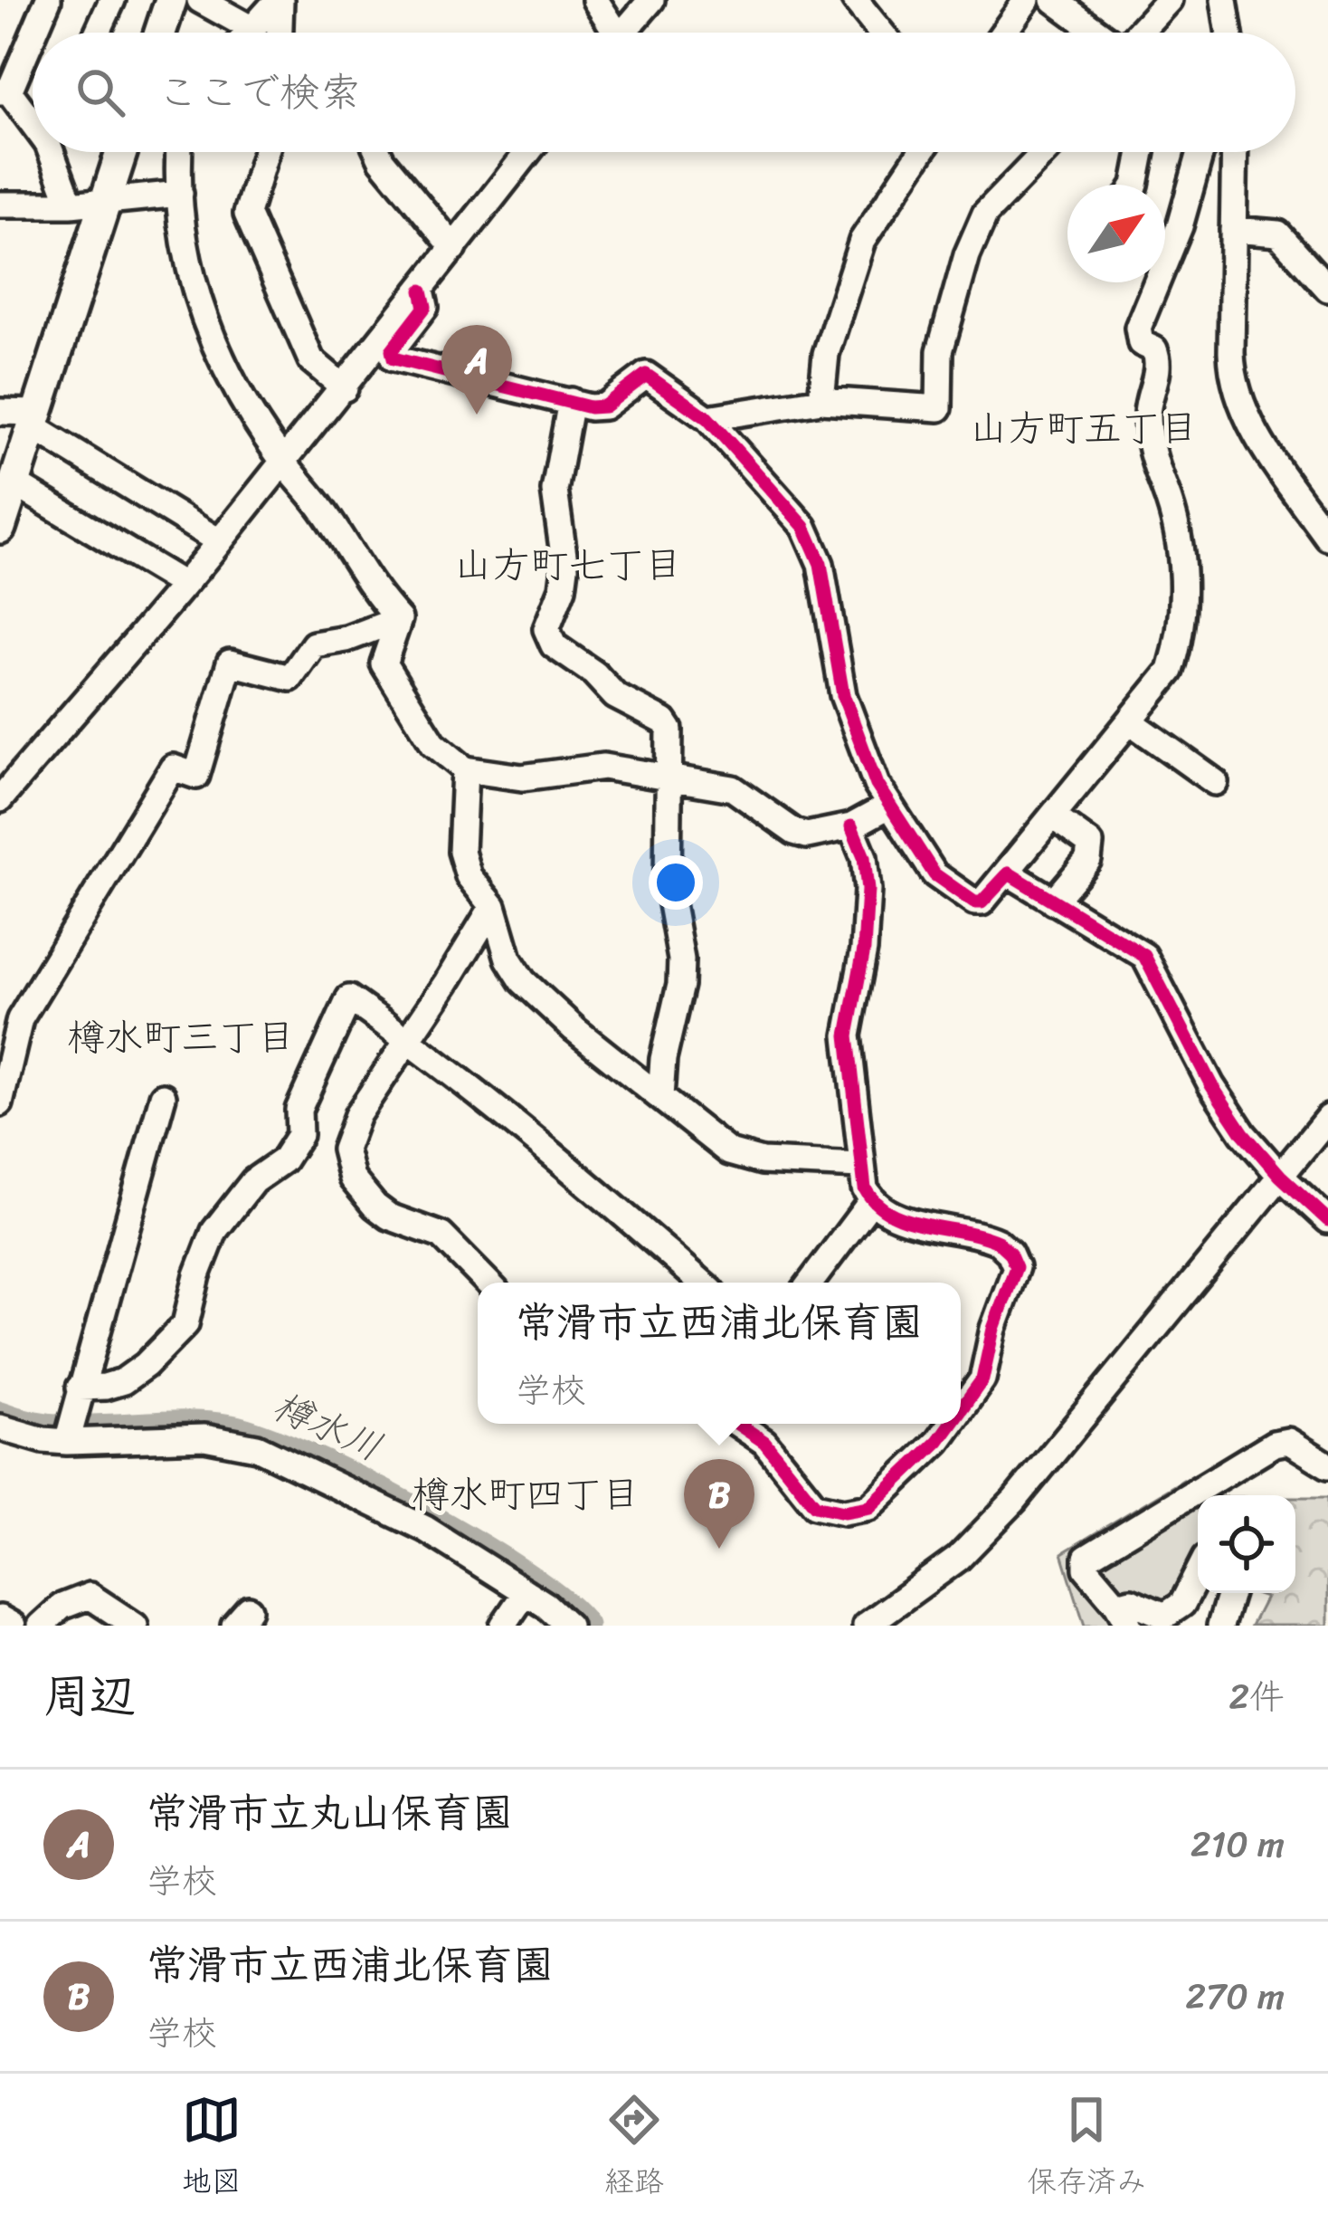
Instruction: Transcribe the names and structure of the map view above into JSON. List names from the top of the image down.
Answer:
{
  "districts": [
    "山方町五丁目",
    "山方町七丁目",
    "樽水町三丁目",
    "樽水町四丁目"
  ],
  "water": ["樽水川"],
  "north": "top right",
  "page": {
    "search": "ここで検索",
    "pins": ["A", "B"],
    "popup": ["常滑市立西浦北保育園", "学校"],
    "heading": ["周辺", "2件"],
    "list": [
      {
        "mark": "A",
        "name": "常滑市立丸山保育園",
        "note": "学校",
        "value": "210 m"
      },
      {
        "mark": "B",
        "name": "常滑市立西浦北保育園",
        "note": "学校",
        "value": "270 m"
      }
    ],
    "nav": ["地図", "経路", "保存済み"]
  }
}
